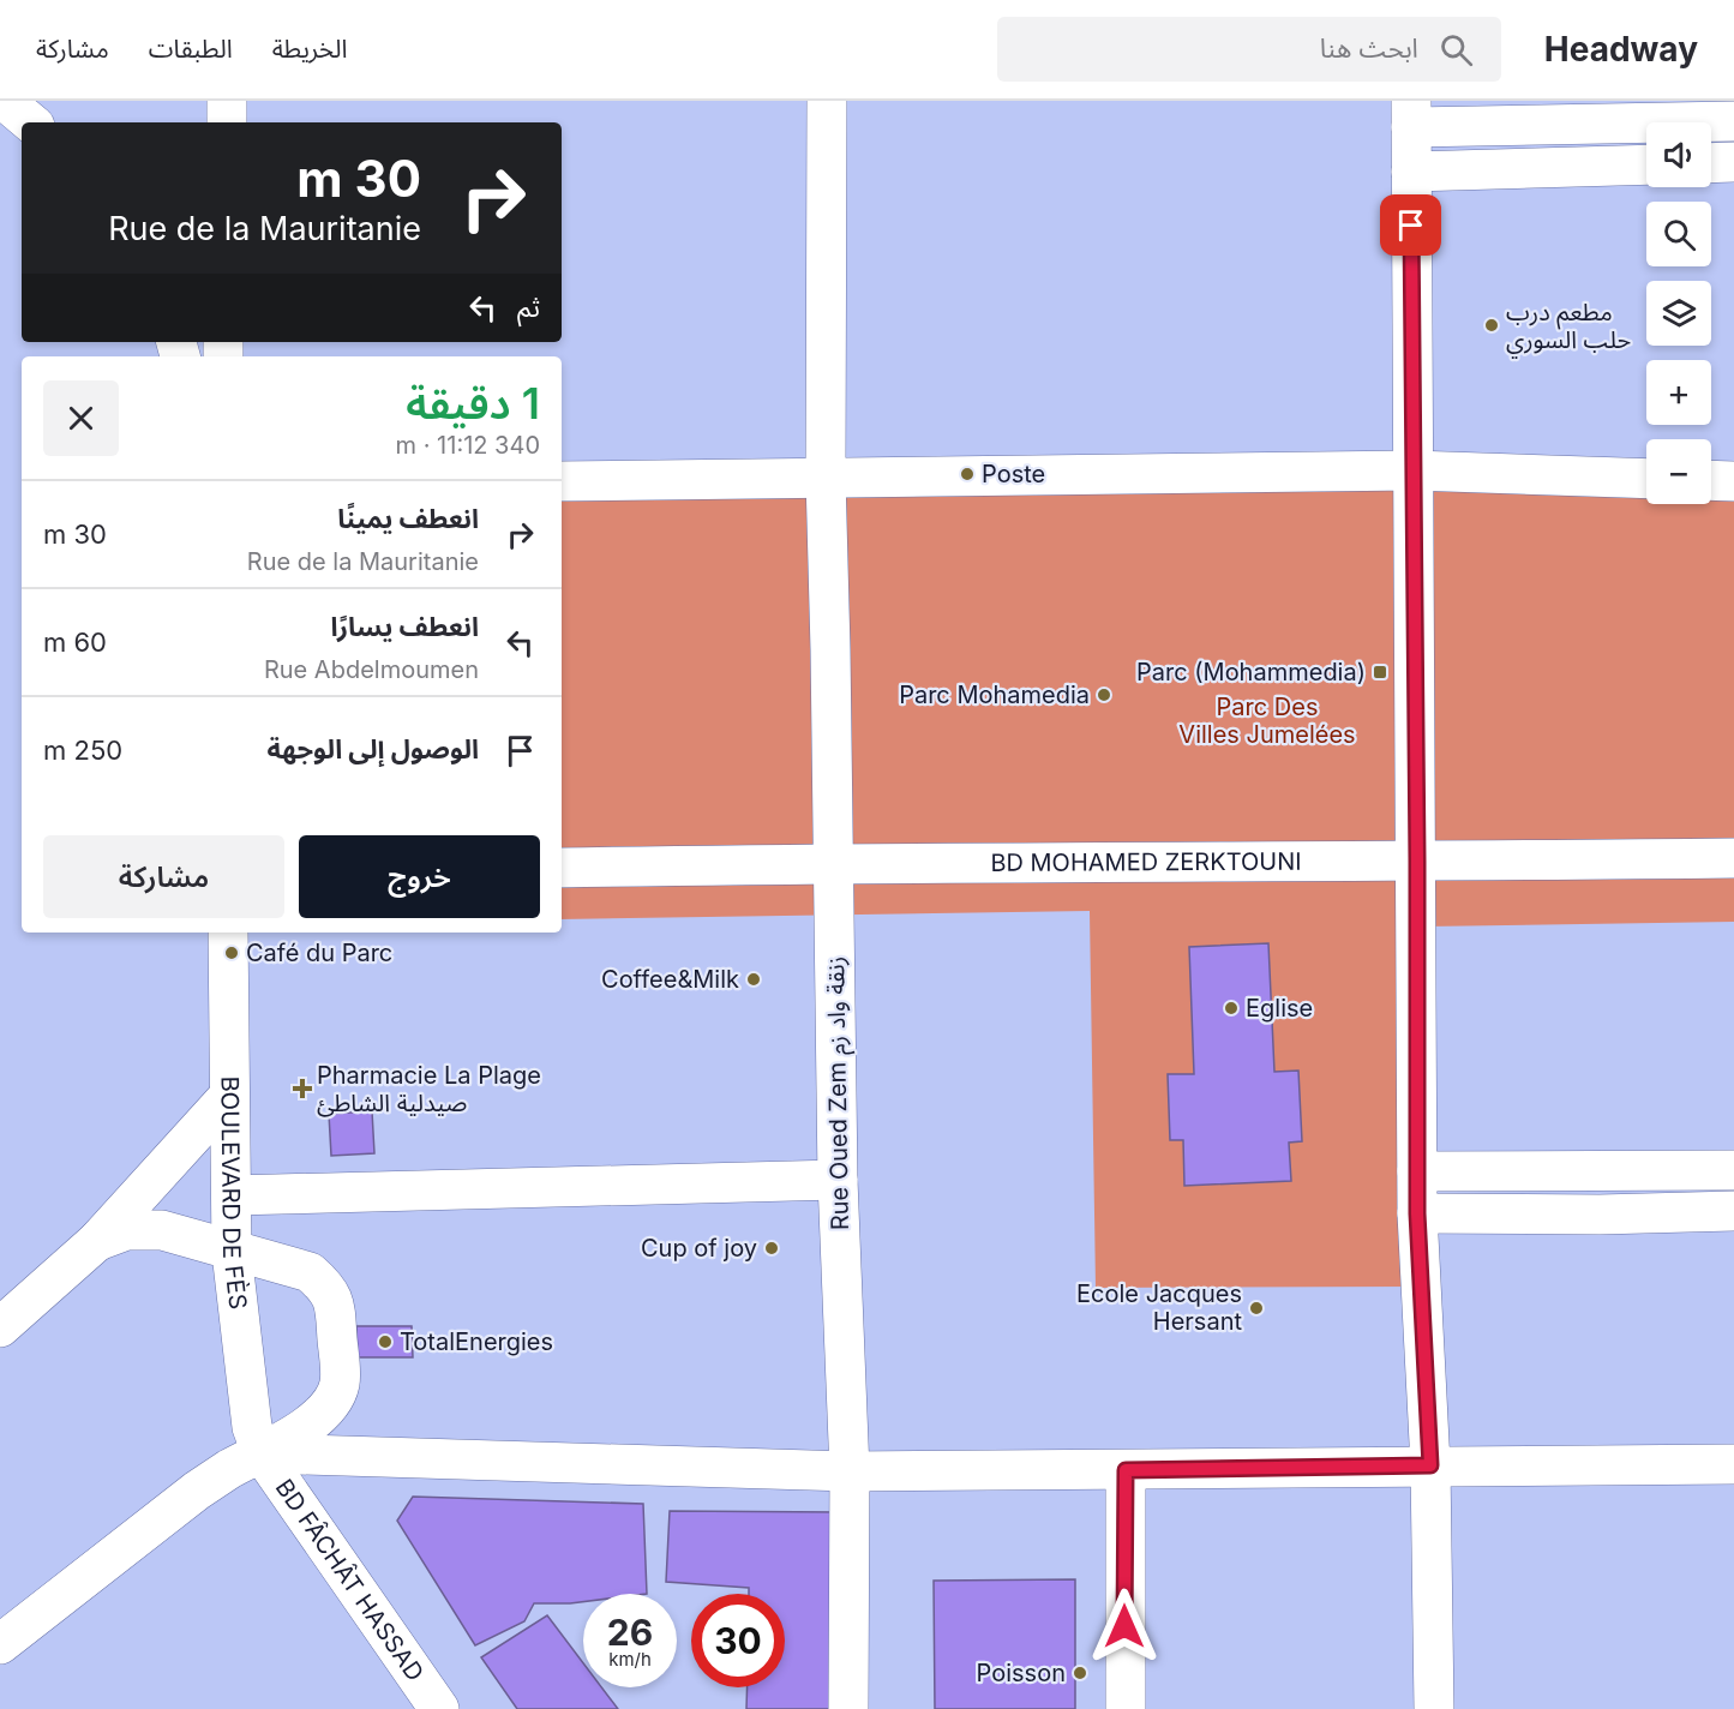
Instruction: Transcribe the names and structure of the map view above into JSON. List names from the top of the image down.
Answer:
{
  "streets": {
    "street": [
      "BD MOHAMED ZERKTOUNI",
      "Rue Oued Zem زنقة واد زم",
      "BOULEVARD DE FÈS",
      "BD FÂCHÂT HASSAD"
    ]
  },
  "crossings": [
    ["BD MOHAMED ZERKTOUNI", "Rue Oued Zem زنقة واد زم"],
    ["BOULEVARD DE FÈS", "BD FÂCHÂT HASSAD"]
  ],
  "parks": ["Parc Des Villes Jumelées"],
  "places": {
    "other": [
      "مطعم درب حلب السوري",
      "Poste",
      "Parc Mohamedia",
      "Café du Parc",
      "Coffee&Milk",
      "Eglise",
      "Cup of joy",
      "Ecole Jacques Hersant",
      "TotalEnergies",
      "Poisson"
    ],
    "transit": ["Parc (Mohammedia)"],
    "health": ["Pharmacie La Plage صيدلية الشاطئ"]
  },
  "page": {
    "header": "Headway",
    "search": "ابحث هنا",
    "nav": ["الخريطة", "الطبقات", "مشاركة"],
    "map_buttons": ["+", "−"],
    "turn": ["30 m", "Rue de la Mauritanie"],
    "then": "ثم",
    "heading": ["1 دقيقة", "340 m · 11:12"],
    "list": [
      {
        "name": "انعطف يمينًا",
        "note": "Rue de la Mauritanie",
        "value": "30 m"
      },
      {
        "name": "انعطف يسارًا",
        "note": "Rue Abdelmoumen",
        "value": "60 m"
      },
      {
        "name": "الوصول إلى الوجهة",
        "value": "250 m"
      }
    ],
    "buttons": ["خروج", "مشاركة"],
    "speed": "26 km/h",
    "limit": "30"
  }
}
